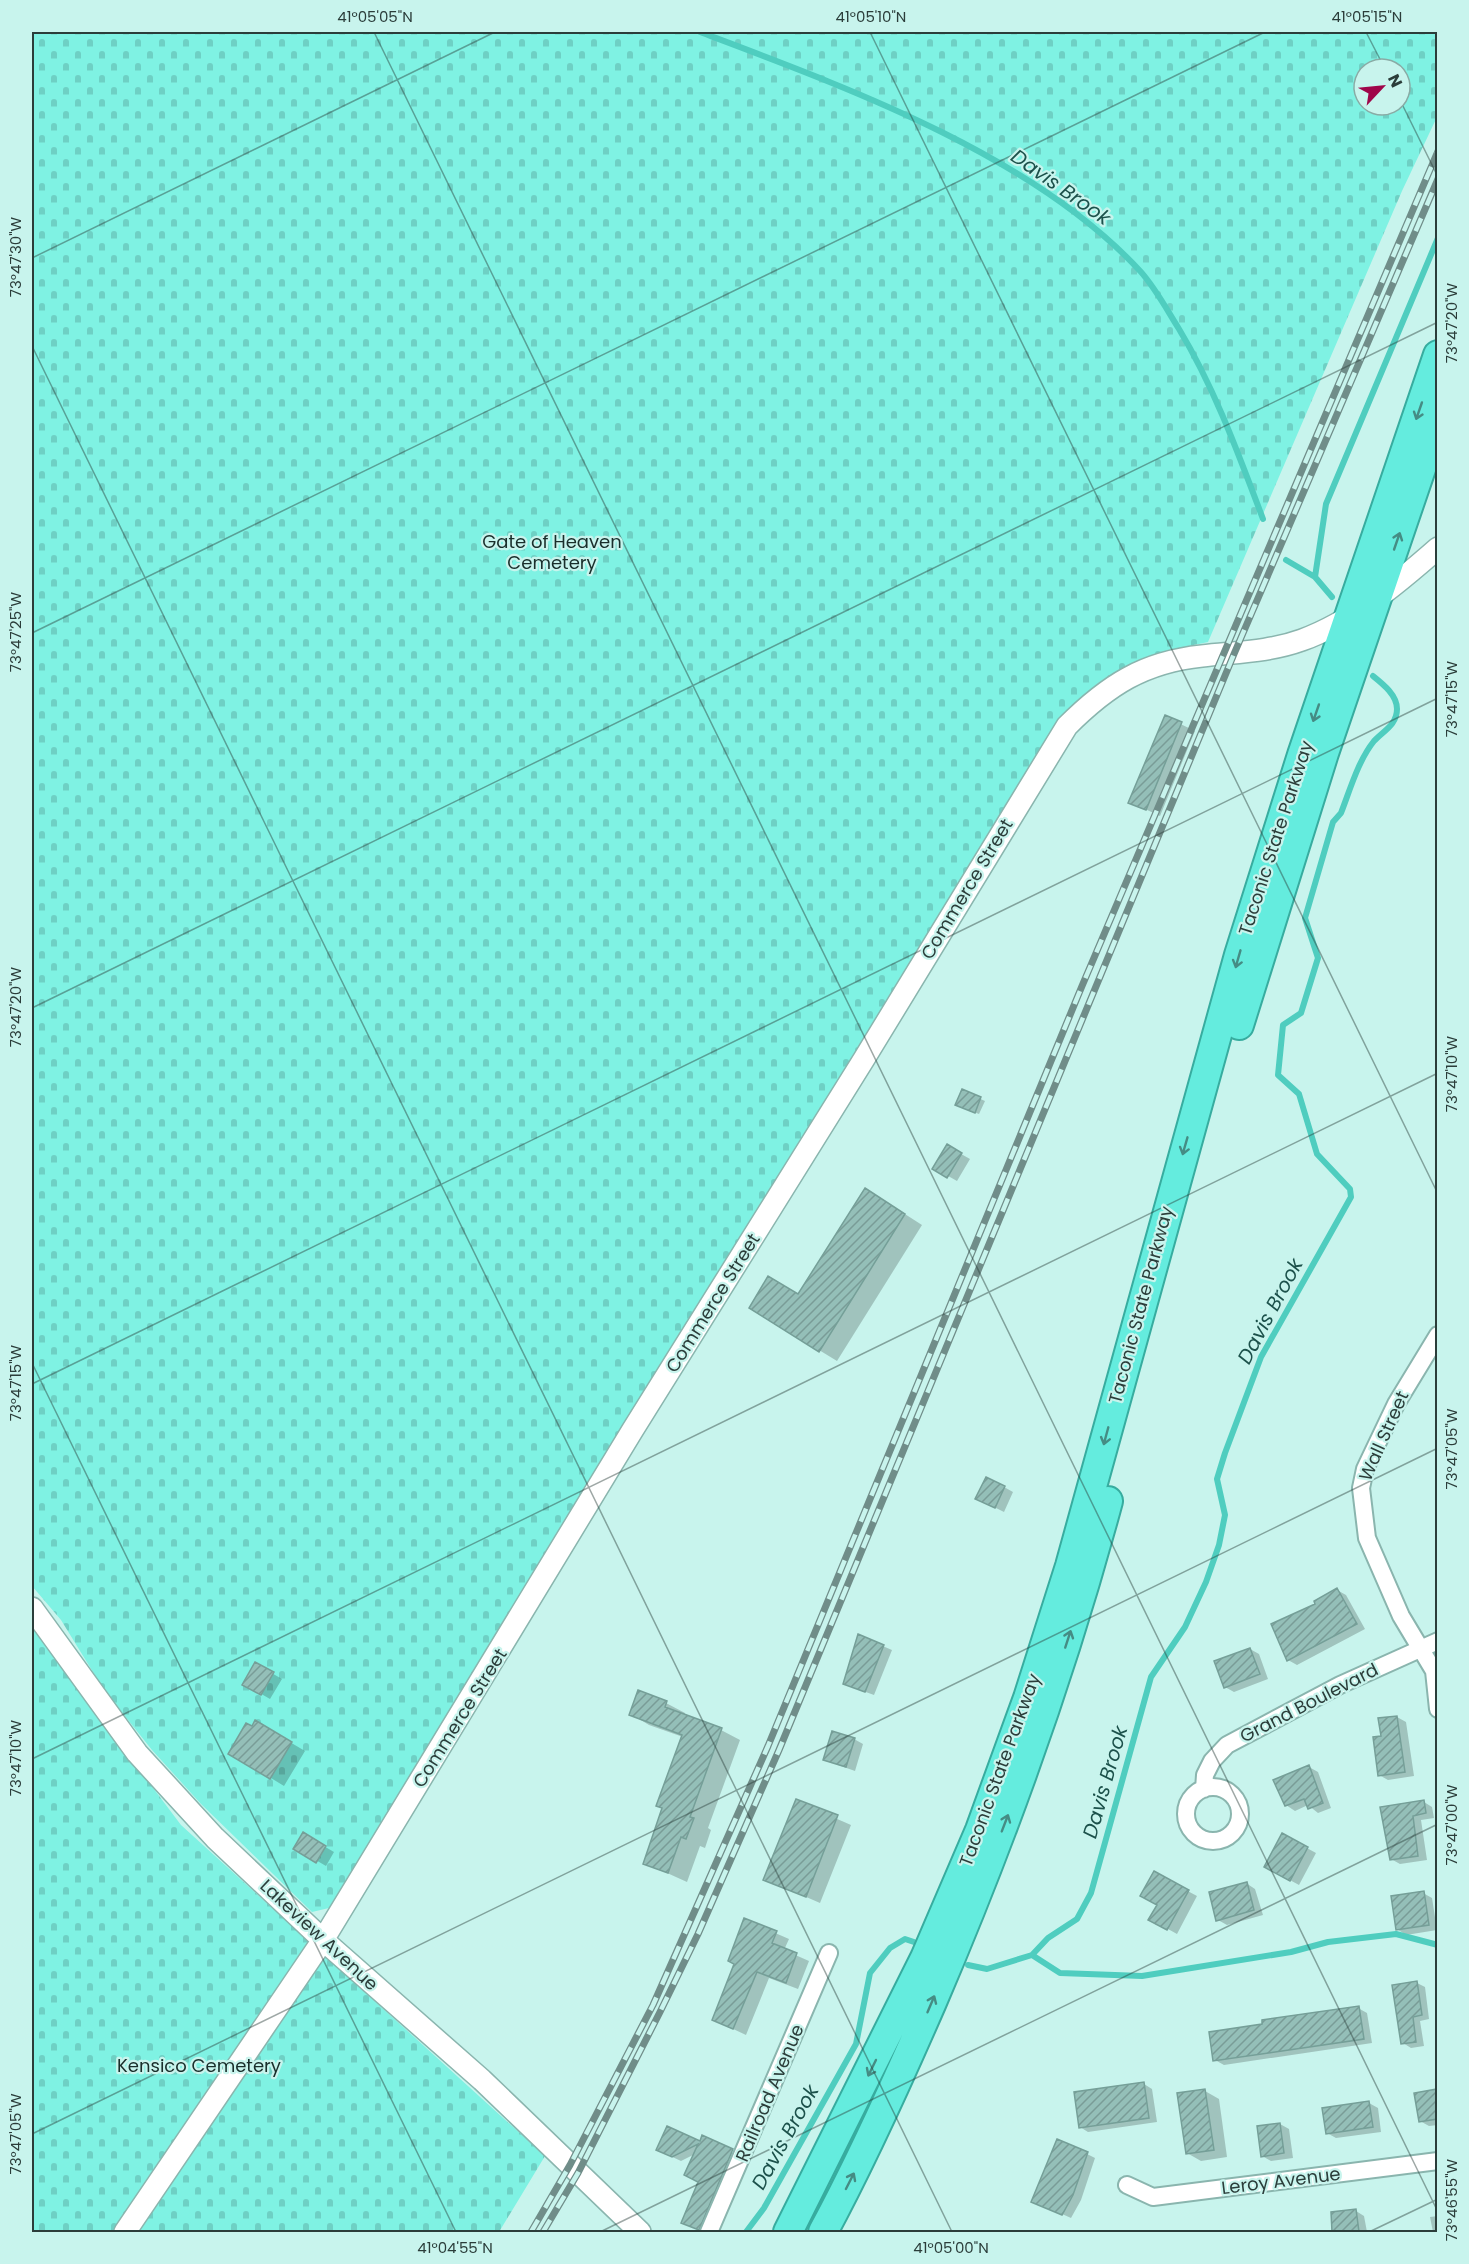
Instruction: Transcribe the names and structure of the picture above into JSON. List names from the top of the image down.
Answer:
{
  "streets": {
    "highway": ["Taconic State Parkway"],
    "street": [
      "Commerce Street",
      "Wall Street",
      "Grand Boulevard",
      "Lakeview Avenue",
      "Railroad Avenue",
      "Leroy Avenue"
    ]
  },
  "crossings": [
    ["Taconic State Parkway", "Commerce Street"],
    ["Commerce Street", "Lakeview Avenue"],
    ["Wall Street", "Grand Boulevard"]
  ],
  "water": ["Davis Brook"],
  "parks": ["Gate of Heaven Cemetery", "Kensico Cemetery"],
  "north": "top right",
  "coordinates": [
    "41°05'05\"N",
    "41°05'10\"N",
    "41°05'15\"N",
    "73°47'30\"W",
    "73°47'20\"W",
    "73°47'25\"W",
    "73°47'15\"W",
    "73°47'10\"W",
    "73°47'05\"W",
    "73°47'00\"W",
    "73°46'55\"W",
    "41°04'55\"N",
    "41°05'00\"N"
  ]
}
